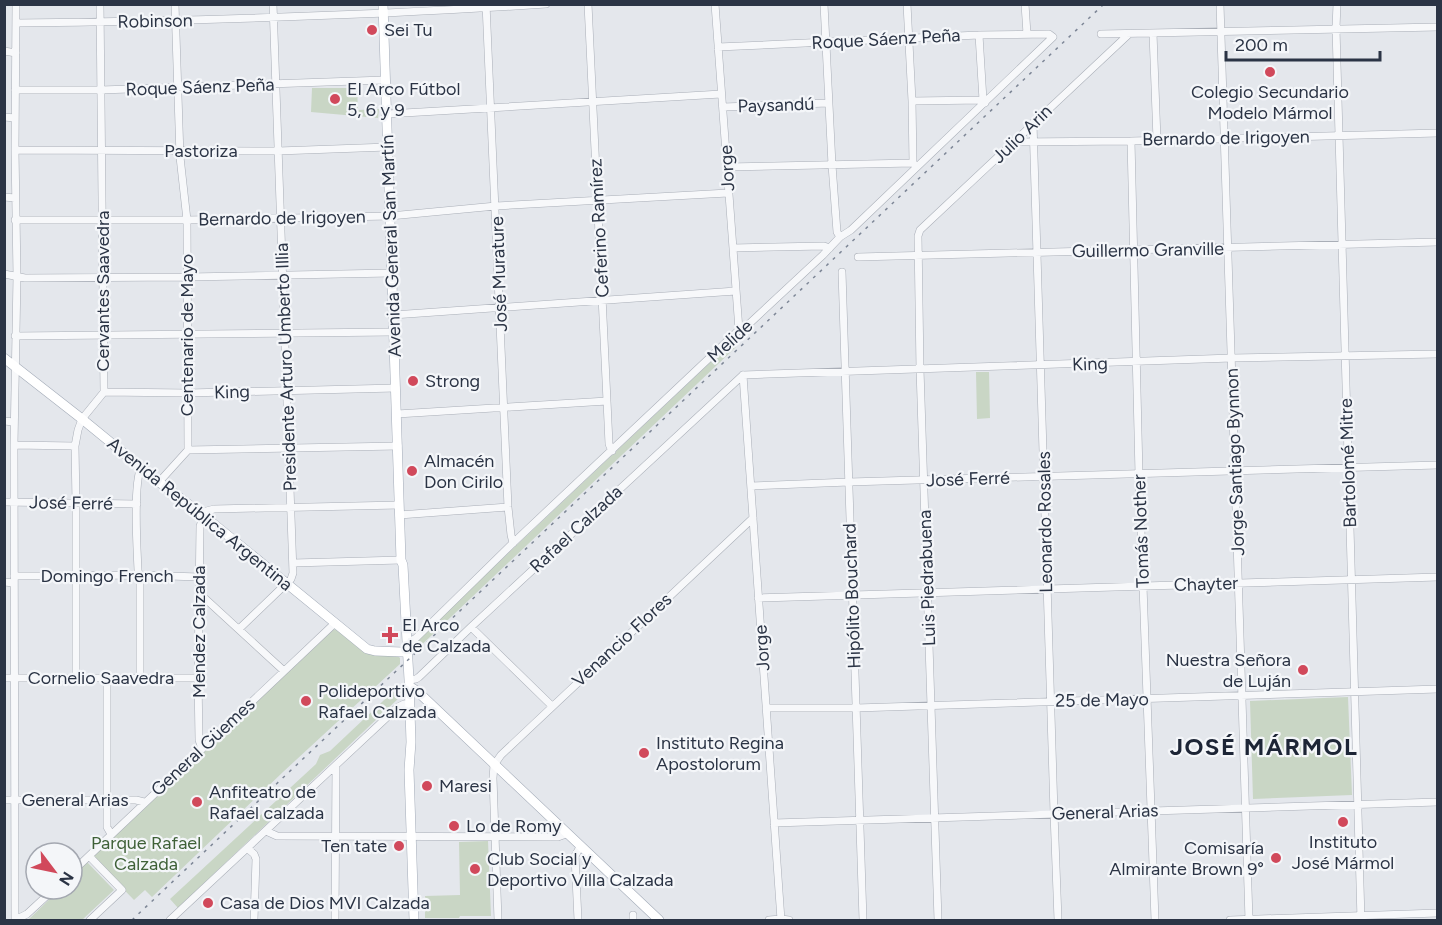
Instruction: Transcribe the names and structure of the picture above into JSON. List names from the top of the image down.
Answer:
{
  "streets": {
    "main road": ["Avenida General San Martín", "Avenida República Argentina"],
    "street": [
      "Robinson",
      "Roque Sáenz Peña",
      "Paysandú",
      "Julio Arin",
      "Bernardo de Irigoyen",
      "Pastoriza",
      "Jorge",
      "Ceferino Ramírez",
      "Guillermo Granville",
      "José Murature",
      "Cervantes Saavedra",
      "Centenario de Mayo",
      "Melide",
      "King",
      "Presidente Arturo Umberto Illia",
      "Jorge Santiago Bynnon",
      "Bartolomé Mitre",
      "José Ferré",
      "Leonardo Rosales",
      "Rafael Calzada",
      "Tomás Nother",
      "Domingo French",
      "Luis Piedrabuena",
      "Chayter",
      "Hipólito Bouchard",
      "Mendez Calzada",
      "Venancio Flores",
      "Cornelio Saavedra",
      "25 de Mayo",
      "General Güemes",
      "General Arias"
    ]
  },
  "crossings": [
    ["Robinson", "Avenida General San Martín"],
    ["Robinson", "José Murature"],
    ["Robinson", "Cervantes Saavedra"],
    ["Robinson", "Centenario de Mayo"],
    ["Robinson", "Presidente Arturo Umberto Illia"],
    ["Roque Sáenz Peña", "Jorge"],
    ["Roque Sáenz Peña", "Avenida General San Martín"],
    ["Roque Sáenz Peña", "Cervantes Saavedra"],
    ["Roque Sáenz Peña", "Centenario de Mayo"],
    ["Roque Sáenz Peña", "Melide"],
    ["Roque Sáenz Peña", "Presidente Arturo Umberto Illia"],
    ["Paysandú", "Jorge"],
    ["Julio Arin", "Bernardo de Irigoyen"],
    ["Julio Arin", "Leonardo Rosales"],
    ["Julio Arin", "Luis Piedrabuena"],
    ["Bernardo de Irigoyen", "Jorge"],
    ["Bernardo de Irigoyen", "Ceferino Ramírez"],
    ["Bernardo de Irigoyen", "Avenida General San Martín"],
    ["Bernardo de Irigoyen", "José Murature"],
    ["Bernardo de Irigoyen", "Cervantes Saavedra"],
    ["Bernardo de Irigoyen", "Centenario de Mayo"],
    ["Bernardo de Irigoyen", "Presidente Arturo Umberto Illia"],
    ["Bernardo de Irigoyen", "Jorge Santiago Bynnon"],
    ["Bernardo de Irigoyen", "Bartolomé Mitre"],
    ["Bernardo de Irigoyen", "Leonardo Rosales"],
    ["Bernardo de Irigoyen", "Tomás Nother"],
    ["Pastoriza", "Avenida General San Martín"],
    ["Pastoriza", "Cervantes Saavedra"],
    ["Pastoriza", "Centenario de Mayo"],
    ["Pastoriza", "Presidente Arturo Umberto Illia"],
    ["Jorge", "Melide"],
    ["Jorge", "King"],
    ["Jorge", "José Ferré"],
    ["Jorge", "Rafael Calzada"],
    ["Jorge", "Chayter"],
    ["Jorge", "Venancio Flores"],
    ["Jorge", "25 de Mayo"],
    ["Jorge", "General Arias"],
    ["Ceferino Ramírez", "Melide"],
    ["Avenida General San Martín", "Melide"],
    ["Avenida General San Martín", "King"],
    ["Avenida General San Martín", "Avenida República Argentina"],
    ["Avenida General San Martín", "Rafael Calzada"],
    ["Guillermo Granville", "Jorge Santiago Bynnon"],
    ["Guillermo Granville", "Bartolomé Mitre"],
    ["Guillermo Granville", "Leonardo Rosales"],
    ["Guillermo Granville", "Tomás Nother"],
    ["Guillermo Granville", "Luis Piedrabuena"],
    ["José Murature", "Melide"],
    ["Cervantes Saavedra", "King"],
    ["Cervantes Saavedra", "José Ferré"],
    ["Cervantes Saavedra", "Avenida República Argentina"],
    ["Cervantes Saavedra", "Domingo French"],
    ["Cervantes Saavedra", "Cornelio Saavedra"],
    ["Centenario de Mayo", "King"],
    ["Melide", "Avenida República Argentina"],
    ["King", "Presidente Arturo Umberto Illia"],
    ["King", "Jorge Santiago Bynnon"],
    ["King", "Bartolomé Mitre"],
    ["King", "Leonardo Rosales"],
    ["King", "Rafael Calzada"],
    ["King", "Tomás Nother"],
    ["King", "Luis Piedrabuena"],
    ["King", "Hipólito Bouchard"],
    ["Presidente Arturo Umberto Illia", "Avenida República Argentina"],
    ["Jorge Santiago Bynnon", "José Ferré"],
    ["Jorge Santiago Bynnon", "Chayter"],
    ["Jorge Santiago Bynnon", "25 de Mayo"],
    ["Jorge Santiago Bynnon", "General Arias"],
    ["Bartolomé Mitre", "José Ferré"],
    ["Bartolomé Mitre", "Chayter"],
    ["Bartolomé Mitre", "25 de Mayo"],
    ["Bartolomé Mitre", "General Arias"],
    ["José Ferré", "Leonardo Rosales"],
    ["José Ferré", "Tomás Nother"],
    ["José Ferré", "Luis Piedrabuena"],
    ["José Ferré", "Hipólito Bouchard"],
    ["Avenida República Argentina", "Mendez Calzada"],
    ["Avenida República Argentina", "General Güemes"],
    ["Leonardo Rosales", "Chayter"],
    ["Leonardo Rosales", "25 de Mayo"],
    ["Leonardo Rosales", "General Arias"],
    ["Tomás Nother", "Chayter"],
    ["Tomás Nother", "25 de Mayo"],
    ["Tomás Nother", "General Arias"],
    ["Domingo French", "Mendez Calzada"],
    ["Luis Piedrabuena", "Chayter"],
    ["Luis Piedrabuena", "25 de Mayo"],
    ["Luis Piedrabuena", "General Arias"],
    ["Chayter", "Hipólito Bouchard"],
    ["Hipólito Bouchard", "25 de Mayo"],
    ["Hipólito Bouchard", "General Arias"],
    ["Mendez Calzada", "Cornelio Saavedra"],
    ["Mendez Calzada", "General Güemes"],
    ["General Güemes", "General Arias"]
  ],
  "districts": ["JOSÉ MÁRMOL"],
  "parks": ["Parque Rafael Calzada"],
  "places": {
    "other": [
      "Sei Tu",
      "Colegio Secundario Modelo Mármol",
      "El Arco Fútbol 5, 6 y 9",
      "Strong",
      "Almacén Don Cirilo",
      "Nuestra Señora de Luján",
      "Polideportivo Rafael Calzada",
      "Instituto Regina Apostolorum",
      "Maresi",
      "Anfiteatro de Rafael calzada",
      "Instituto José Mármol",
      "Lo de Romy",
      "Ten tate",
      "Comisaría Almirante Brown 9°",
      "Club Social y Deportivo Villa Calzada",
      "Casa de Dios MVI Calzada"
    ],
    "health": ["El Arco de Calzada"]
  },
  "scale_bar": "200 m",
  "north": "bottom right"
}
